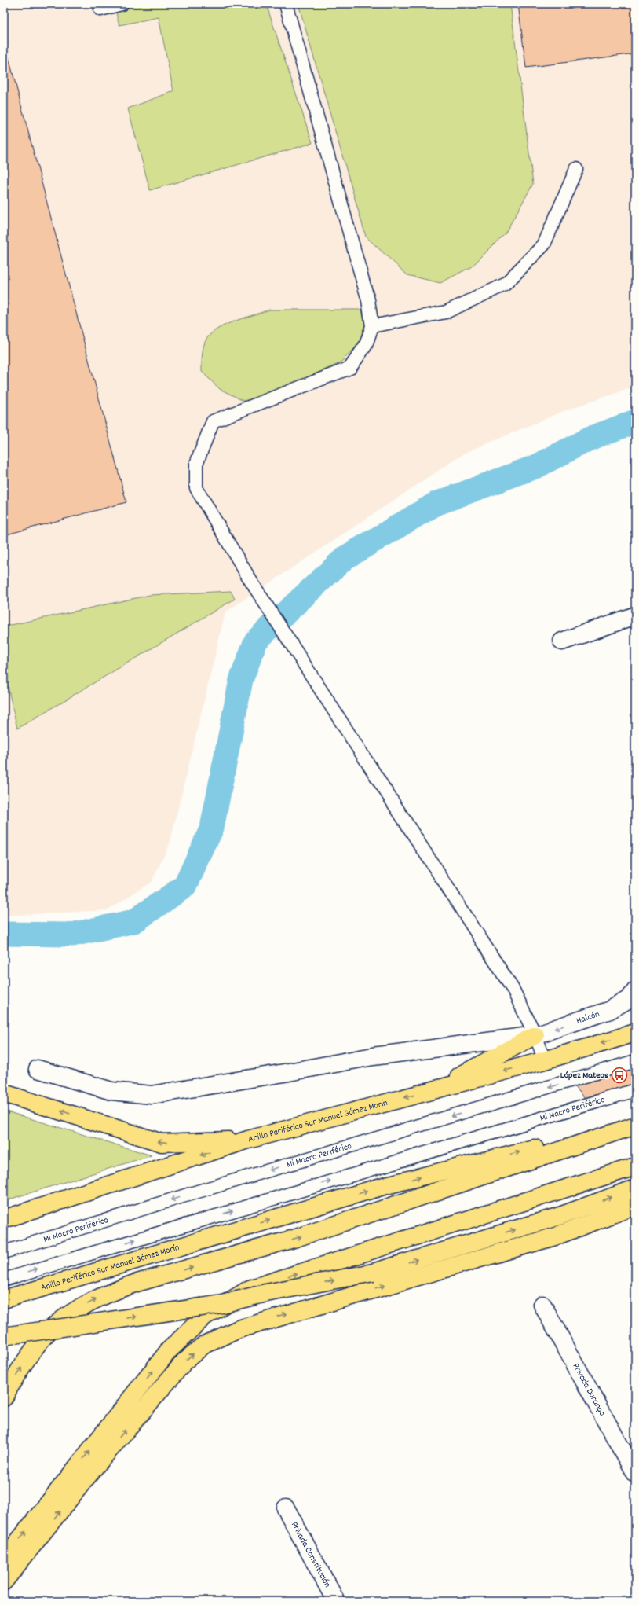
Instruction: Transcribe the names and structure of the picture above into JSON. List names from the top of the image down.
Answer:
{
  "streets": {
    "highway": ["Anillo Periférico Sur Manuel Gómez Morín"],
    "street": ["Halcón", "Privada Durango", "Privada Constitución"],
    "lane": ["Mi Macro Periférico"]
  },
  "places": {
    "bus stop": ["López Mateos"]
  }
}
